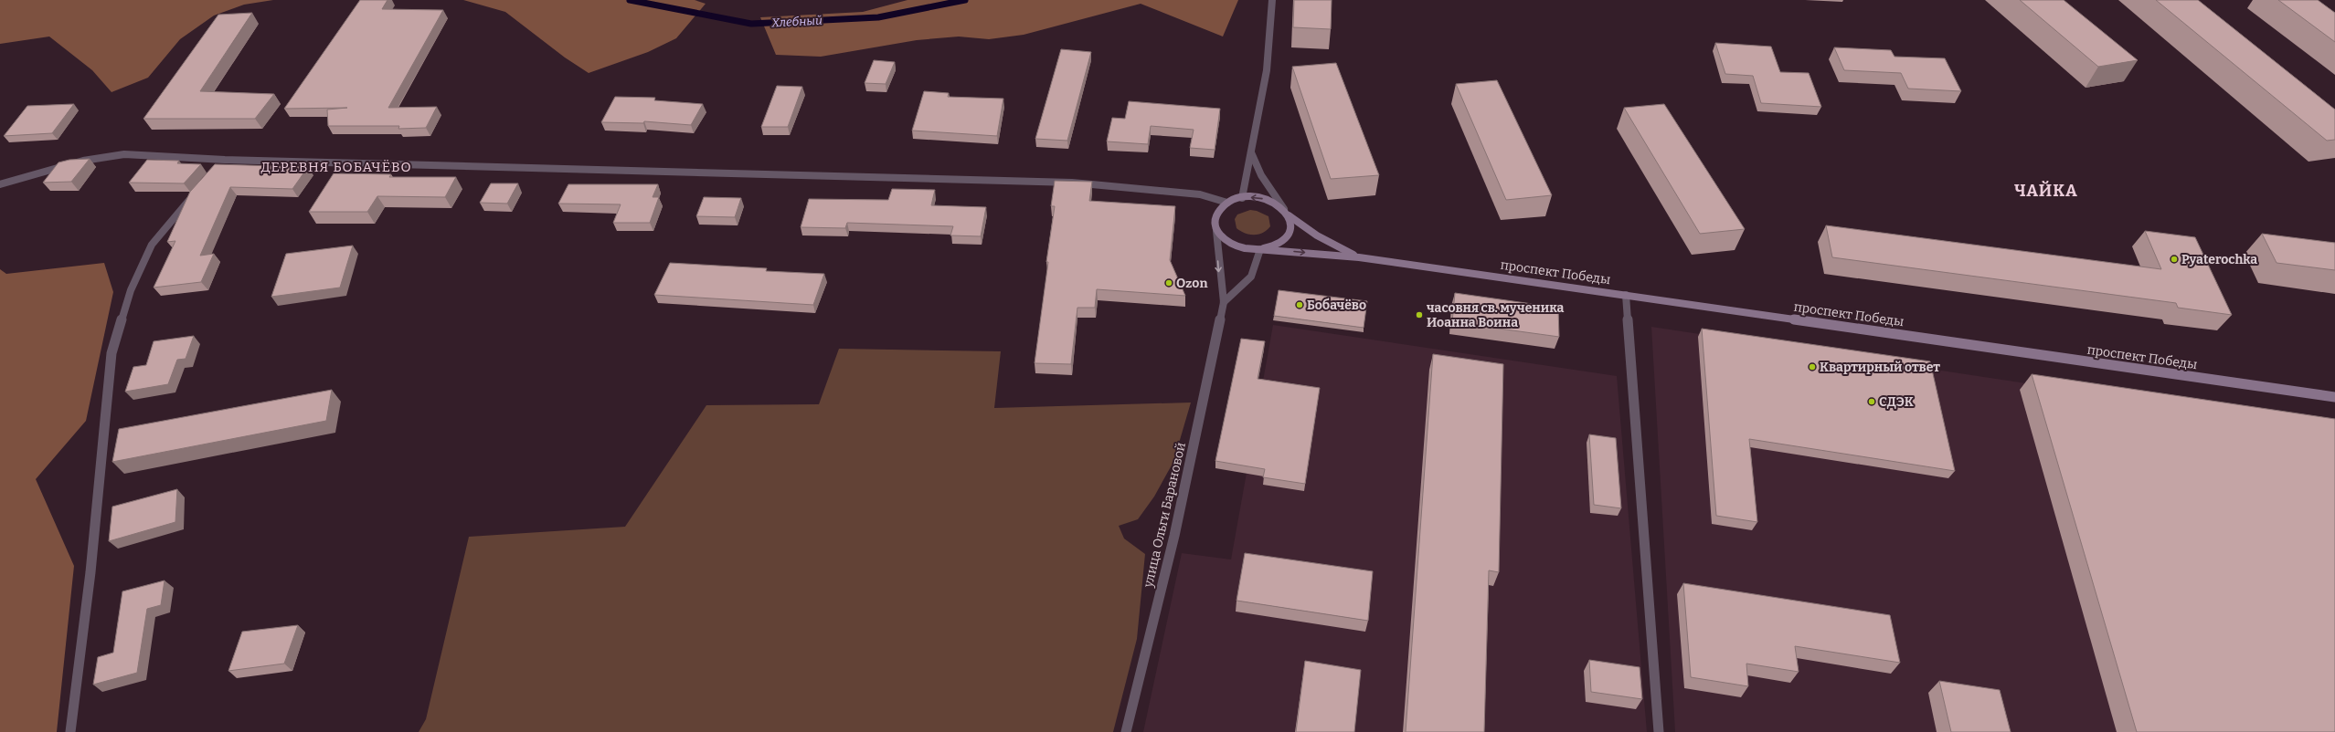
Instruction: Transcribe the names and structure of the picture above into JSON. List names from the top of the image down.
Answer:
{
  "streets": {
    "main road": ["проспект Победы"],
    "street": ["улица Ольги Барановой"]
  },
  "crossings": [
    ["проспект Победы", "улица Ольги Барановой"]
  ],
  "districts": ["ДЕРЕВНЯ БОБАЧЁВО", "ЧАЙКА"],
  "water": ["Хлебный"],
  "places": [
    "Pyaterochka",
    "Ozon",
    "Бобачёво",
    "часовня св. мученика Иоанна Воина",
    "Квартирный ответ",
    "СДЭК"
  ]
}
